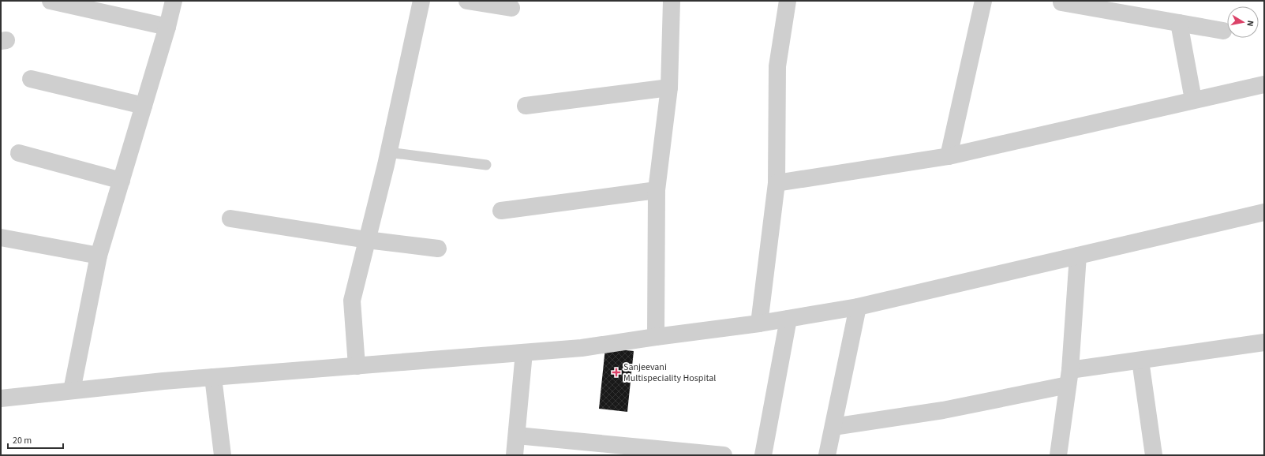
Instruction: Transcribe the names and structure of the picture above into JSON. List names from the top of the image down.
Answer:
{
  "places": {
    "health": ["Sanjeevani Multispeciality Hospital"]
  },
  "scale_bar": "20 m",
  "north": "right"
}
